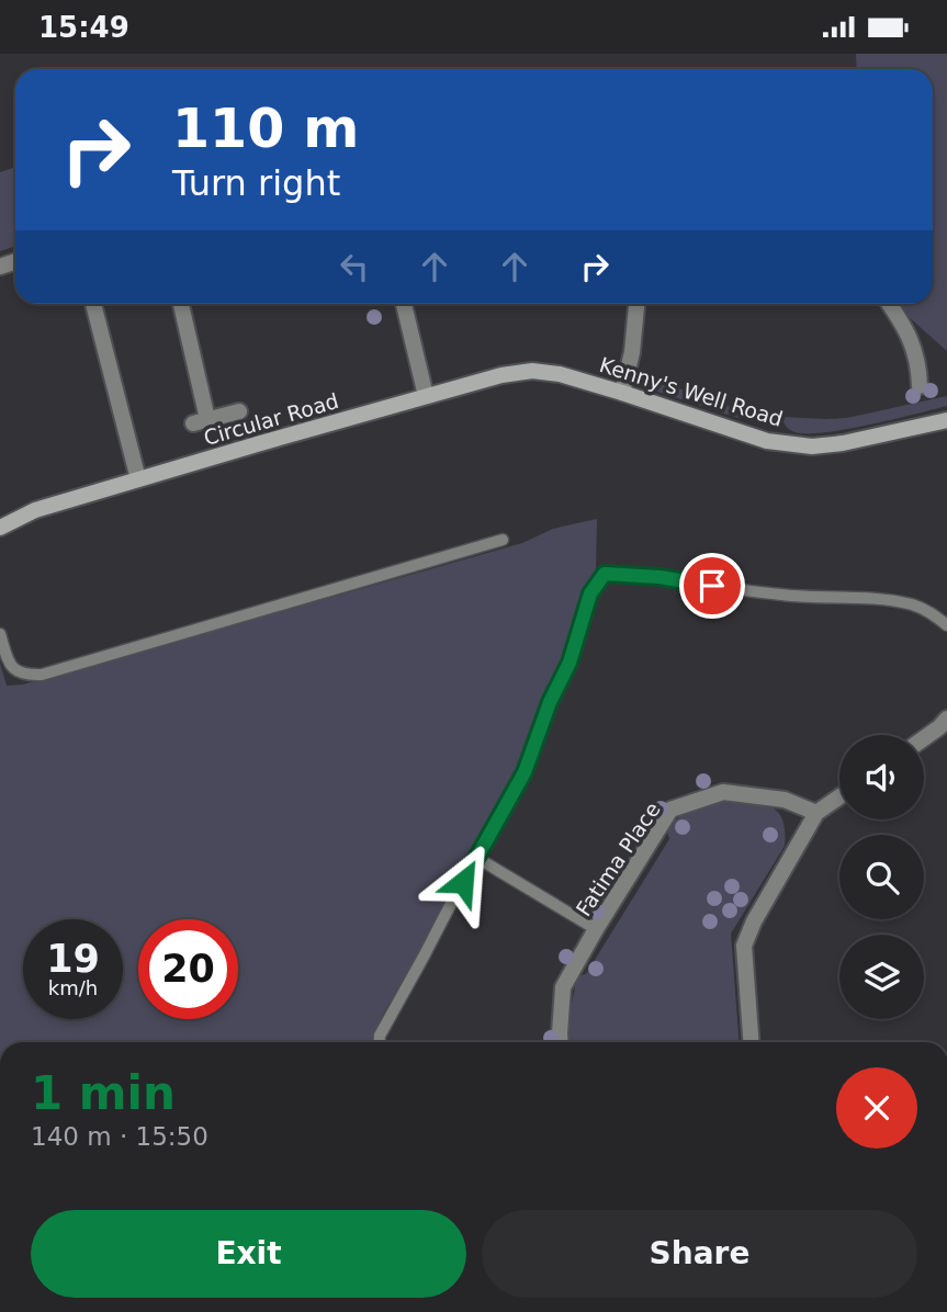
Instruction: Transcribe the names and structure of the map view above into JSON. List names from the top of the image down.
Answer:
{
  "streets": {
    "main road": ["Kenny's Well Road", "Circular Road"],
    "street": ["Fatima Place"]
  },
  "crossings": [
    ["Kenny's Well Road", "Circular Road"]
  ],
  "page": {
    "status": "15:49",
    "turn": ["110 m", "Turn right"],
    "speed": "19 km/h",
    "limit": "20",
    "heading": ["1 min", "140 m · 15:50"],
    "buttons": ["Exit", "Share"]
  }
}
